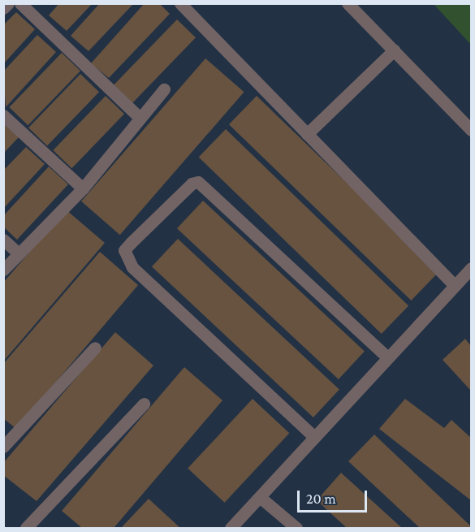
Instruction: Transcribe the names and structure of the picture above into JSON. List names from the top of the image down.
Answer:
{
  "scale_bar": "20 m"
}
